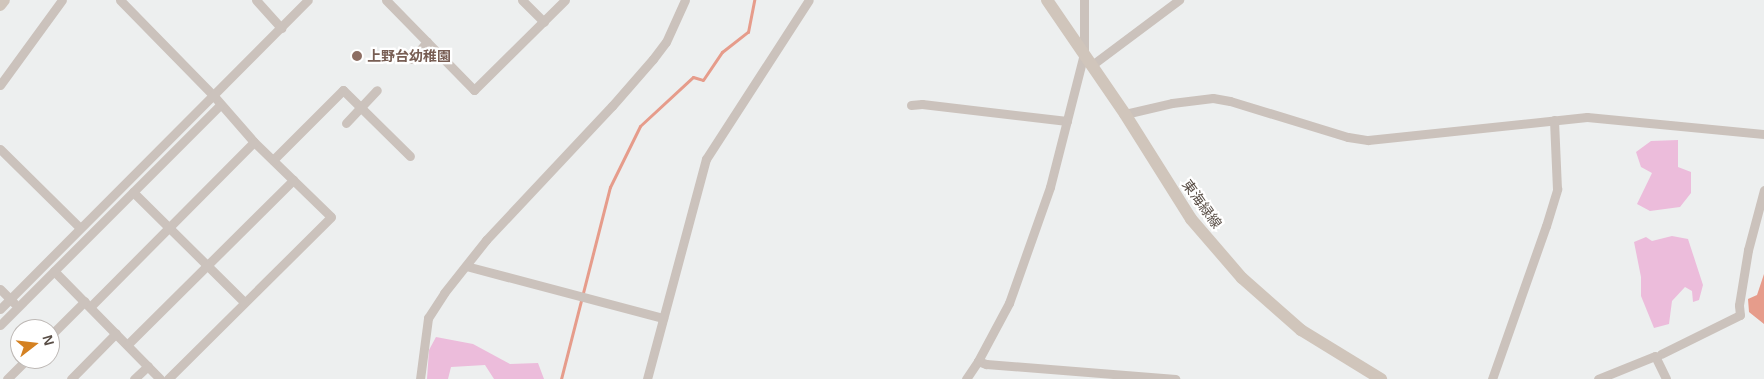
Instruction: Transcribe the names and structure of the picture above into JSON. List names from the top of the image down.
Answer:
{
  "streets": {
    "main road": ["東海緑線"]
  },
  "places": ["上野台幼稚園"],
  "north": "right"
}
